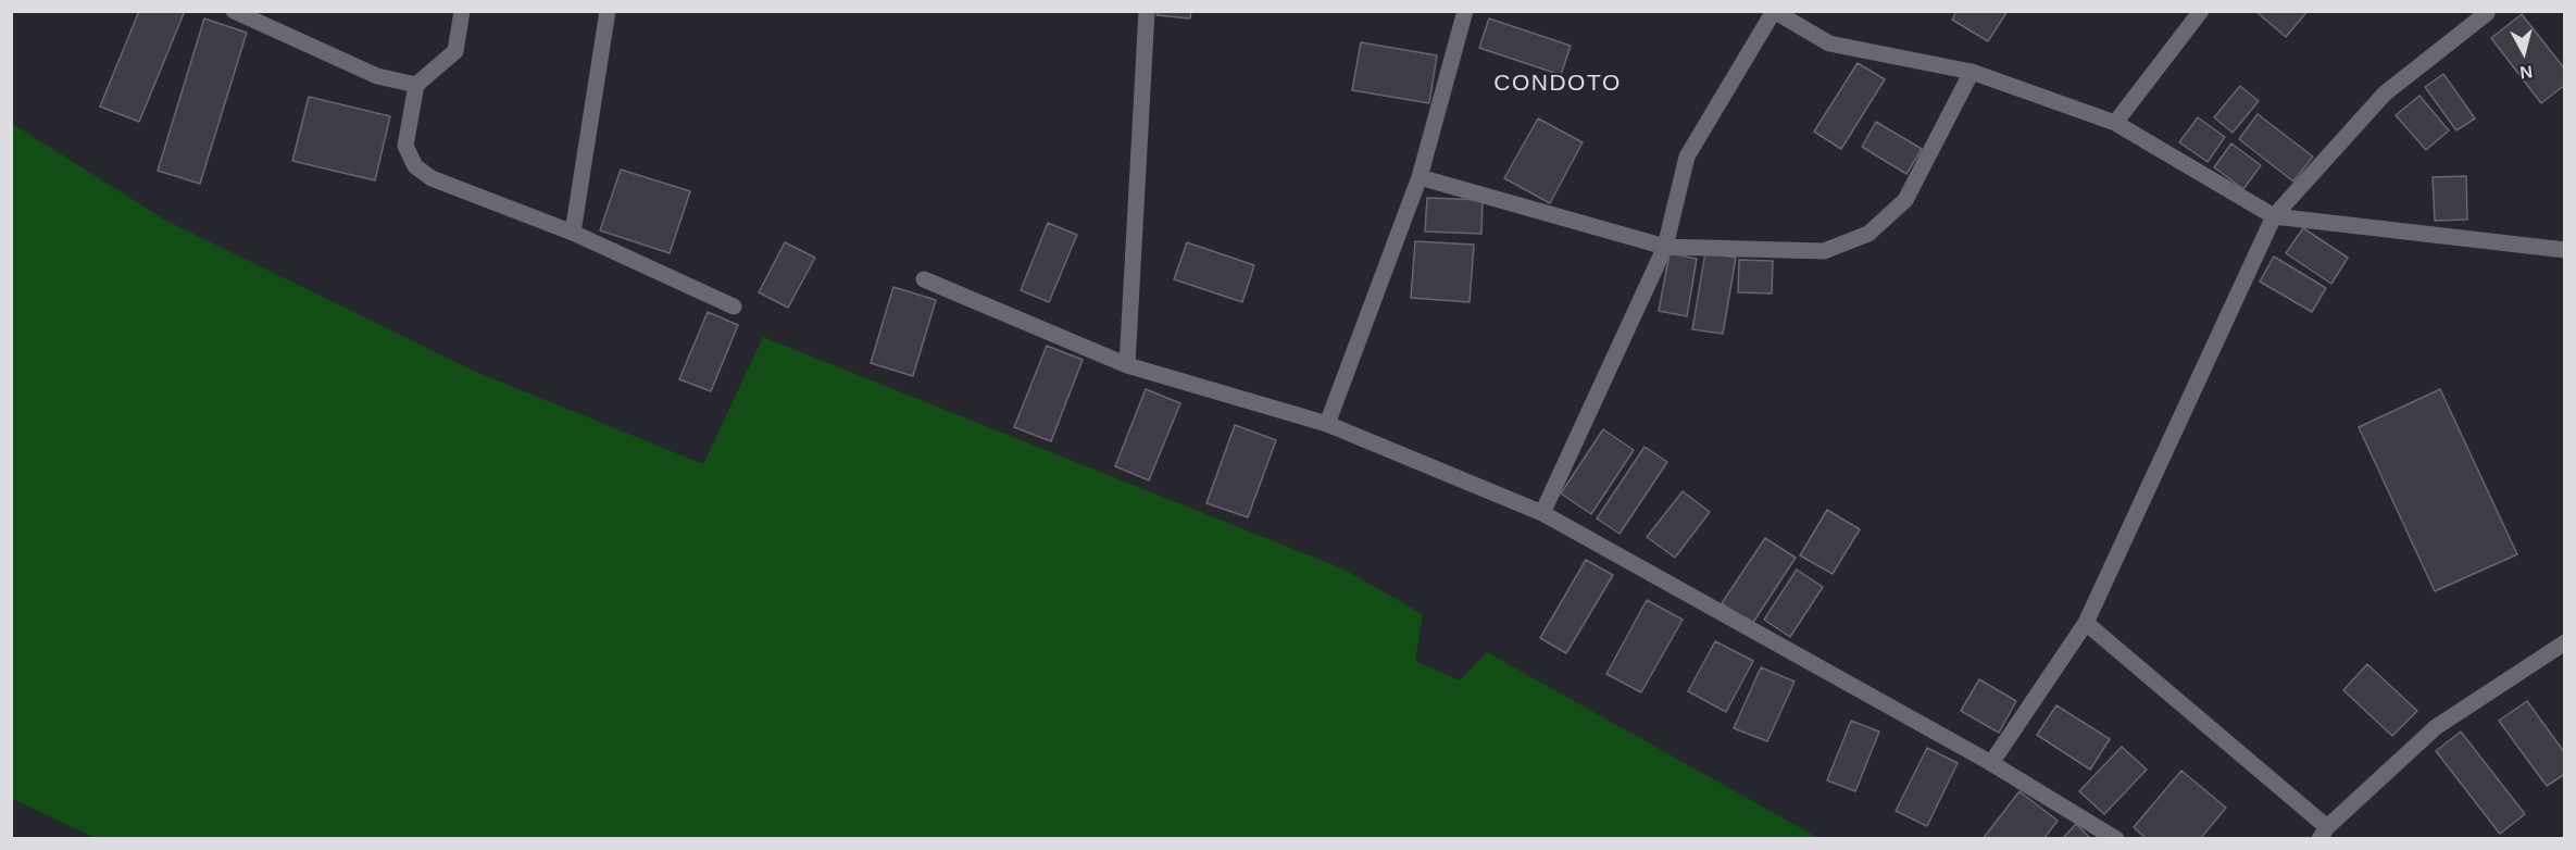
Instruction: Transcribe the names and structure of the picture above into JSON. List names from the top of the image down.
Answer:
{
  "districts": ["CONDOTO"],
  "north": "bottom"
}
